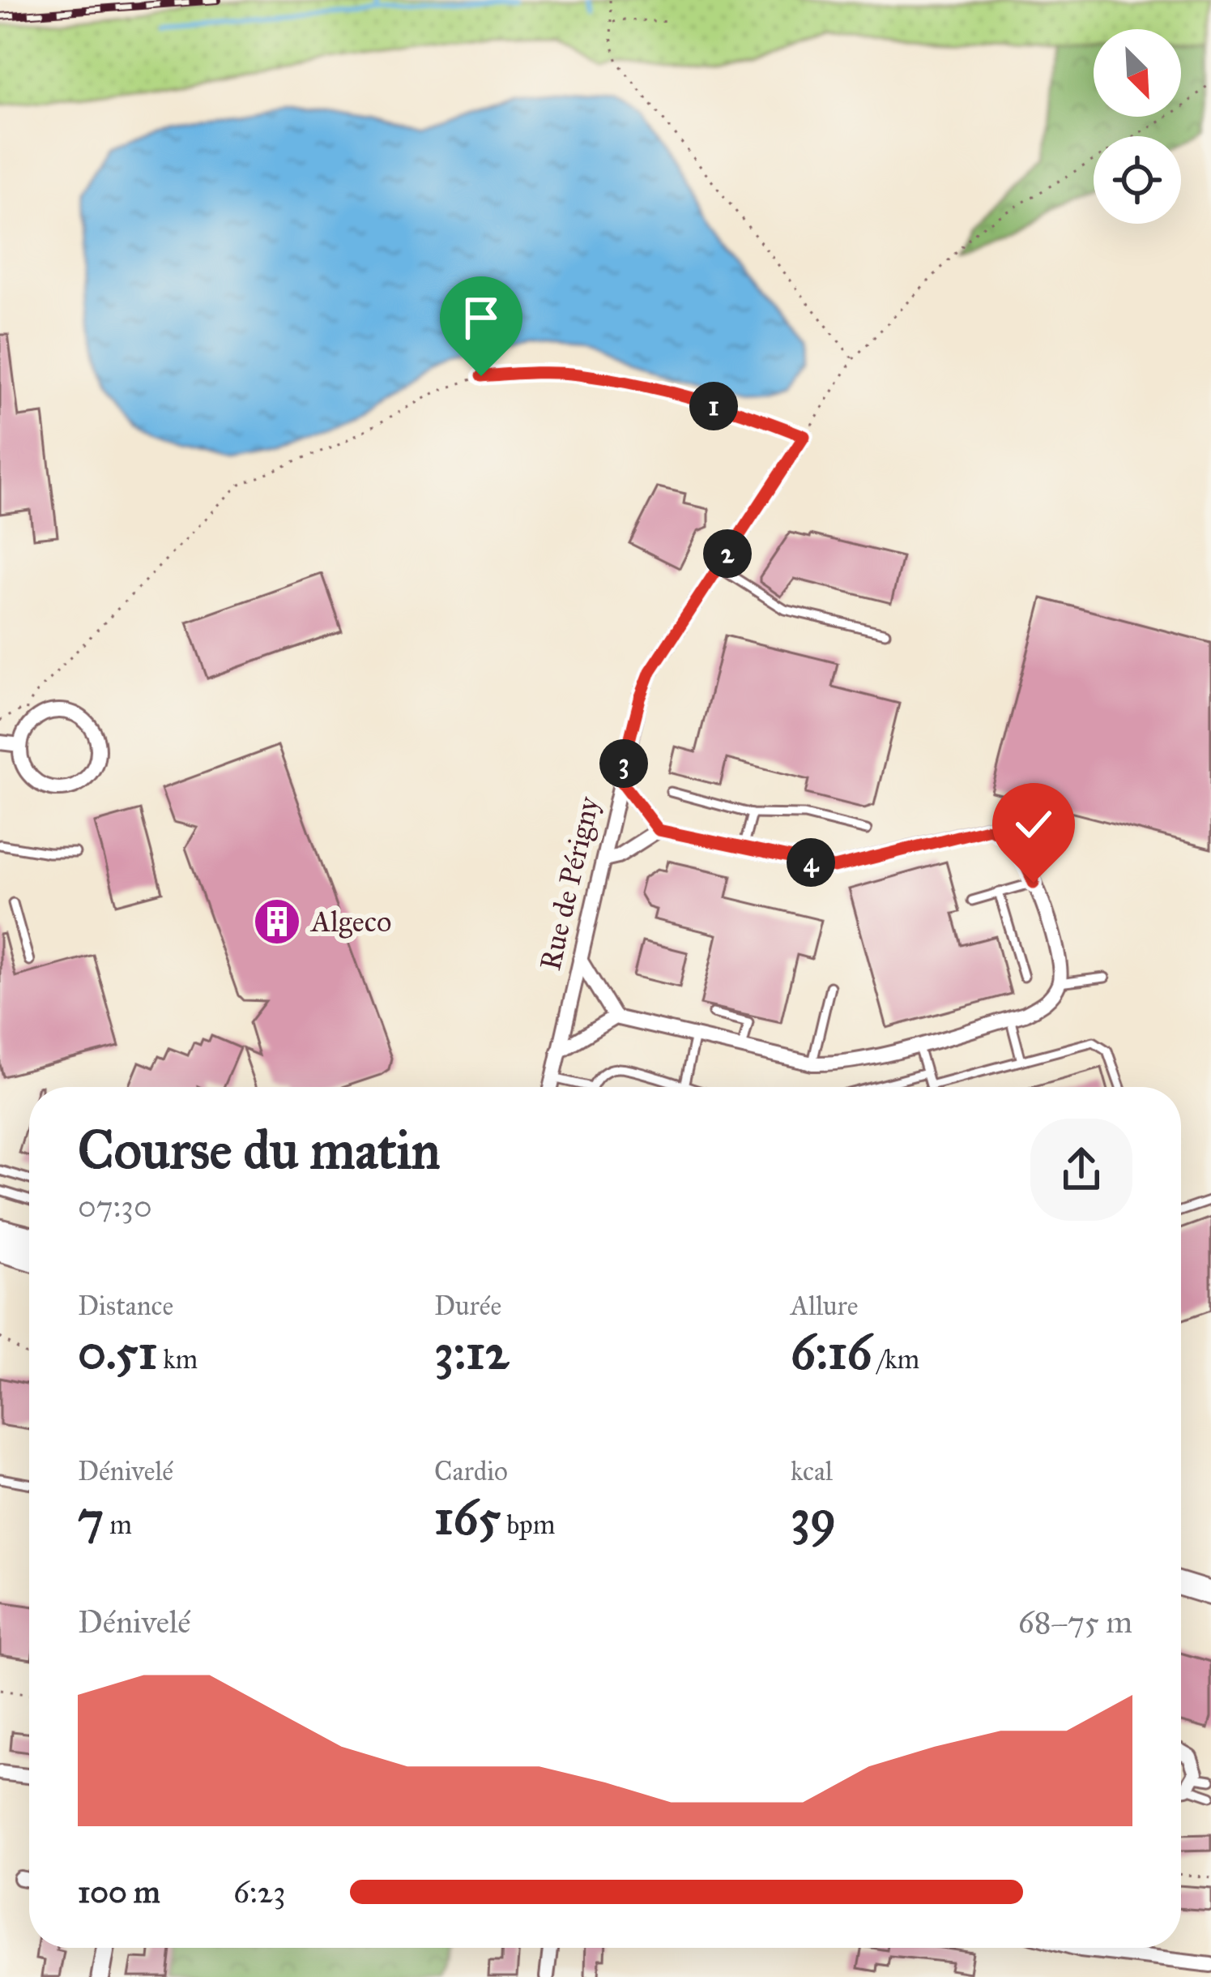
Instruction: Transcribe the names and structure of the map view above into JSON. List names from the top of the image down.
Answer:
{
  "streets": {
    "street": ["Rue de Périgny"]
  },
  "places": {
    "building": ["Algeco"]
  },
  "north": "bottom right",
  "page": {
    "pins": [
      "1",
      "2",
      "3",
      "4"
    ],
    "heading": ["Course du matin", "07:30"],
    "stats": [
      ["Distance", "0.51 km"],
      ["Durée", "3:12"],
      ["Allure", "6:16 /km"],
      ["Dénivelé", "7 m"],
      ["Cardio", "165 bpm"],
      ["kcal", "39"]
    ],
    "chart": ["Dénivelé", "68–75 m"],
    "list": [
      {
        "name": "100 m",
        "note": "6:23"
      }
    ]
  }
}
